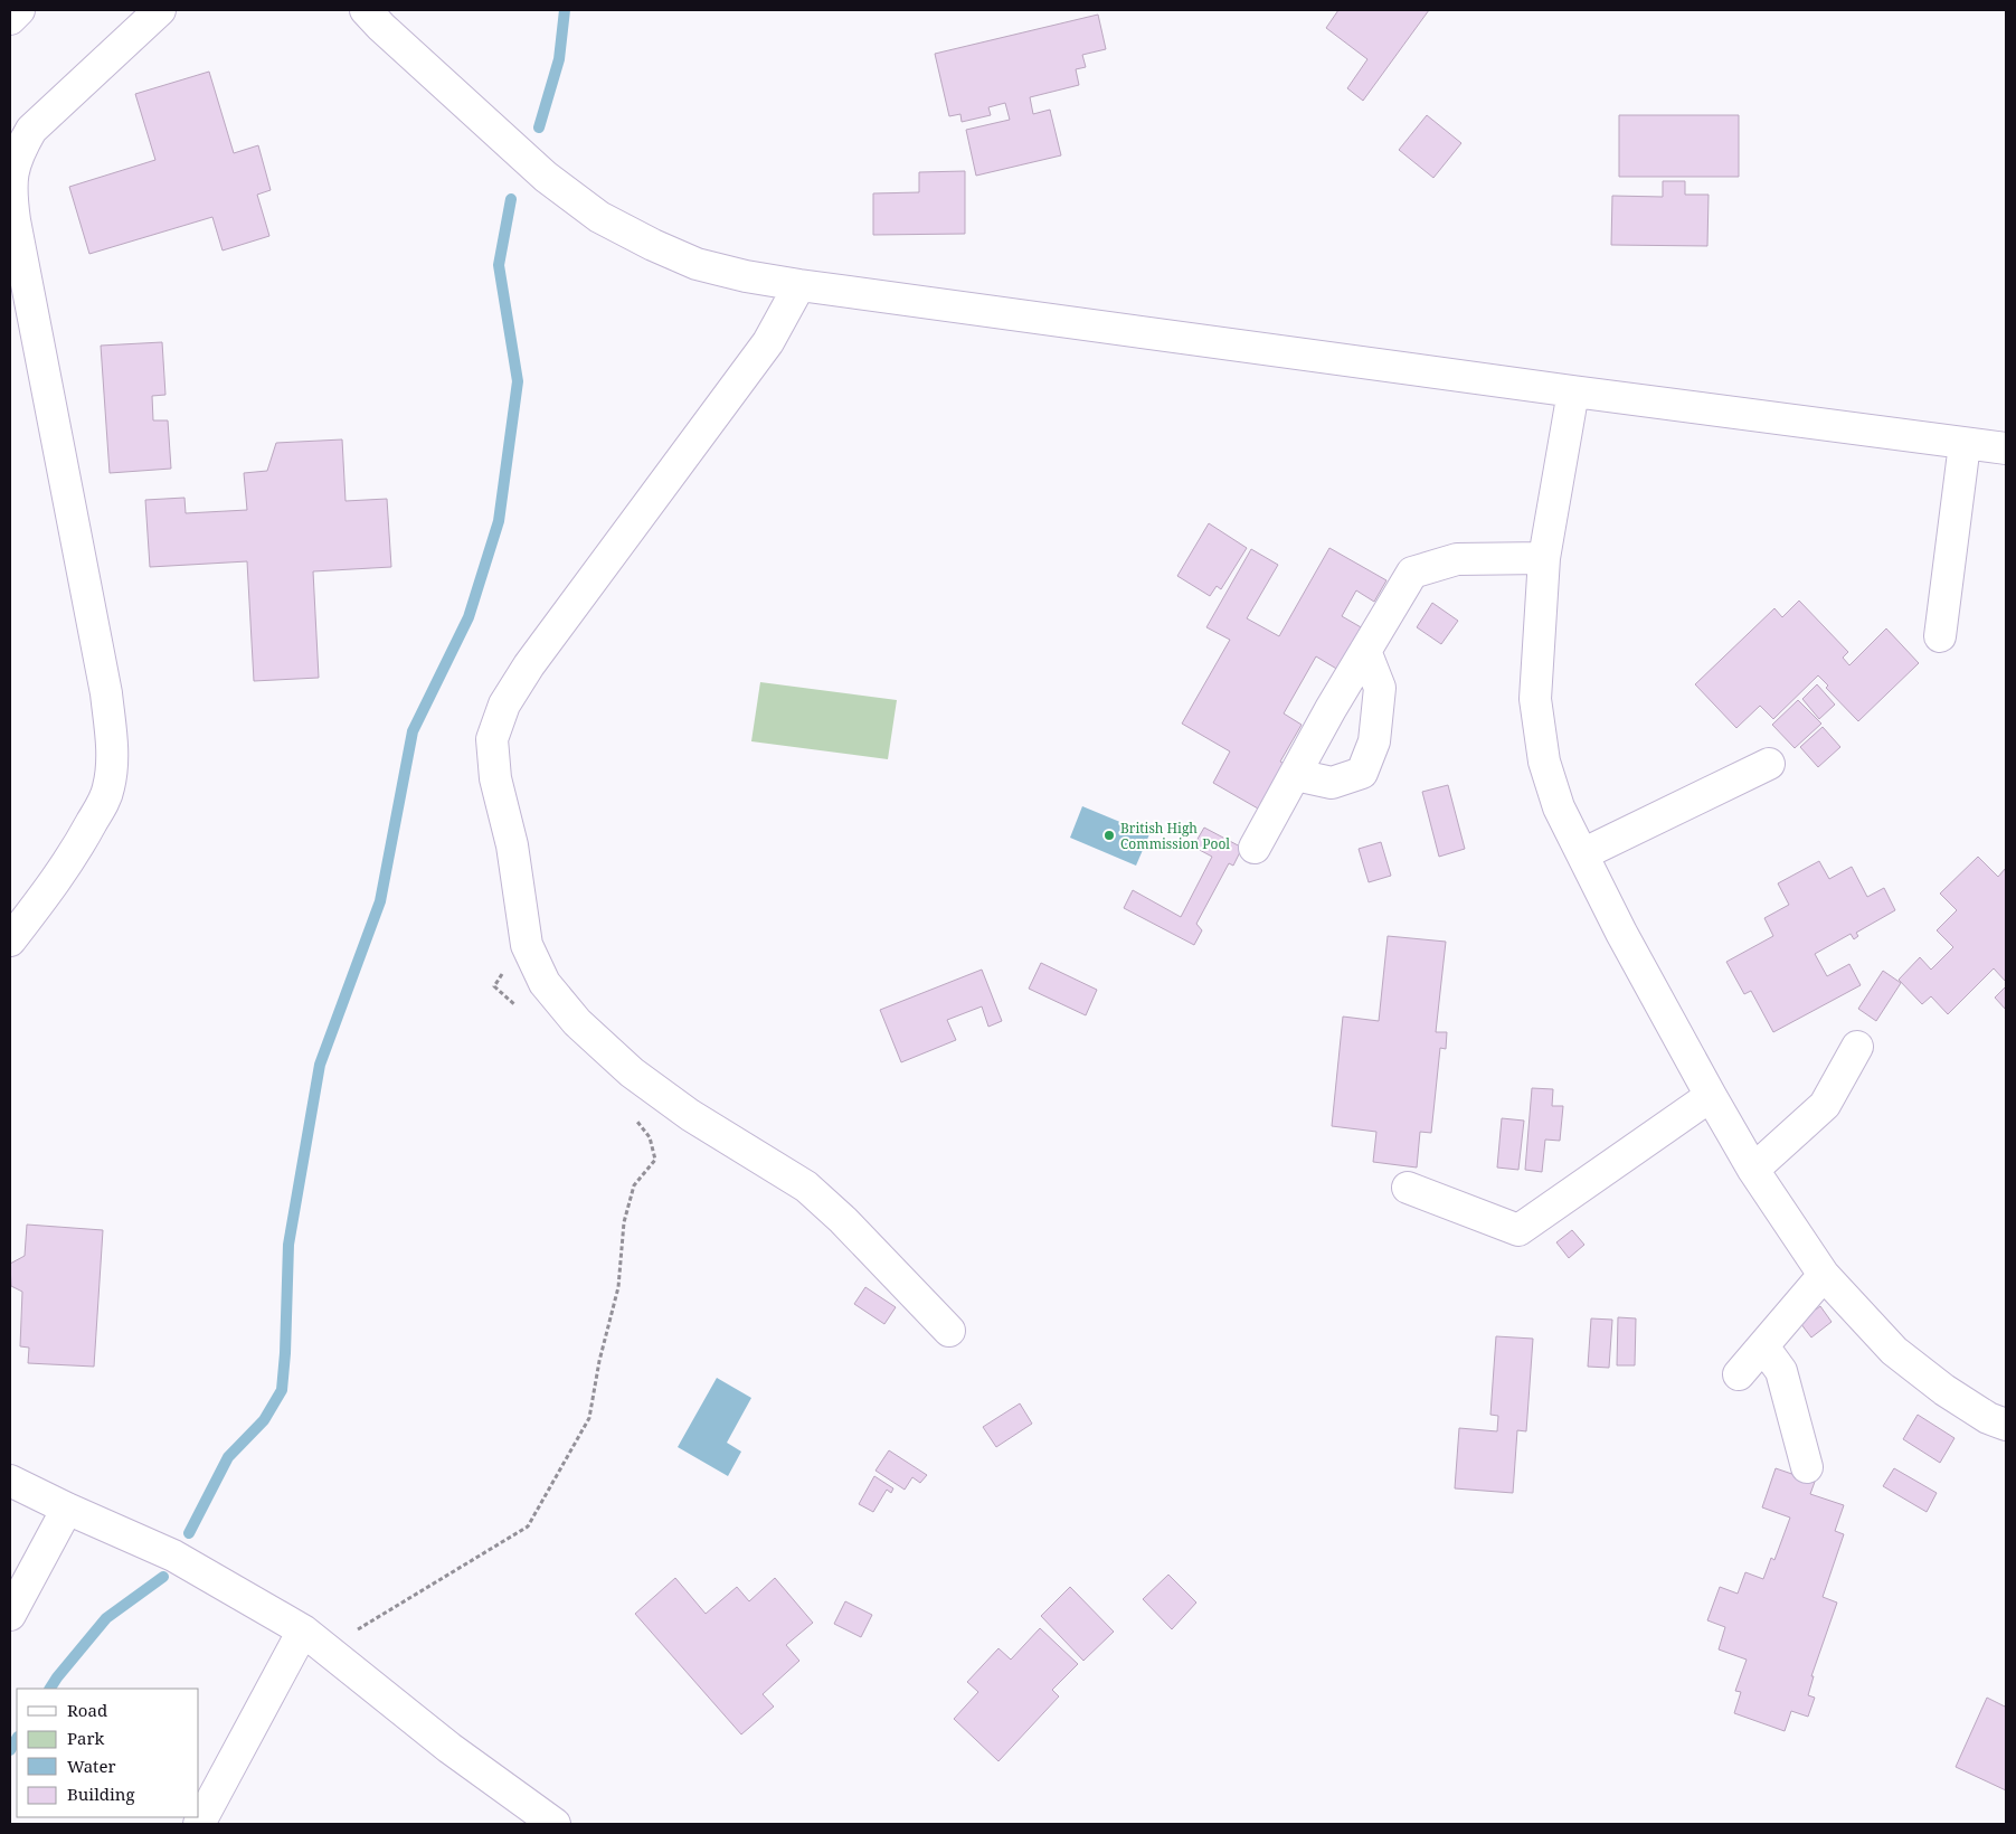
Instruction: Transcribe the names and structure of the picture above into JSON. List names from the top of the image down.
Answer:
{
  "places": ["British High Commission Pool"],
  "legend": [
    "Road",
    "Park",
    "Water",
    "Building"
  ]
}
